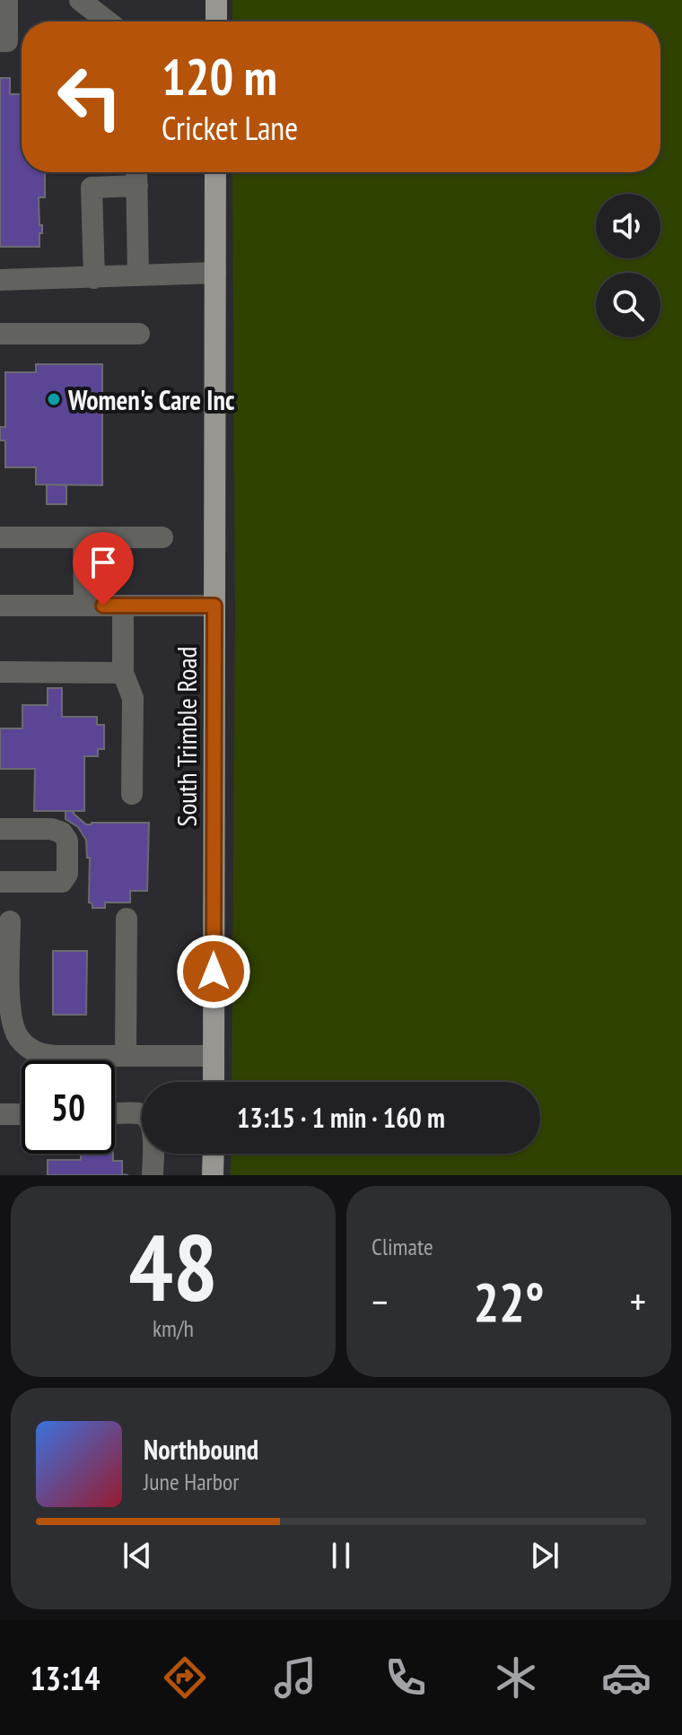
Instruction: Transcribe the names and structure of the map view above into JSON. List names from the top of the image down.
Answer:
{
  "streets": {
    "main road": ["South Trimble Road"]
  },
  "places": ["Women's Care Inc"],
  "page": {
    "turn": ["120 m", "Cricket Lane"],
    "limit": "50",
    "trip": "13:15 · 1 min · 160 m",
    "tile": [
      ["48", "km/h"],
      "Climate"
    ],
    "heat": ["−", "22°", "+"],
    "song": ["Northbound", "June Harbor"],
    "tabs": "13:14"
  }
}
